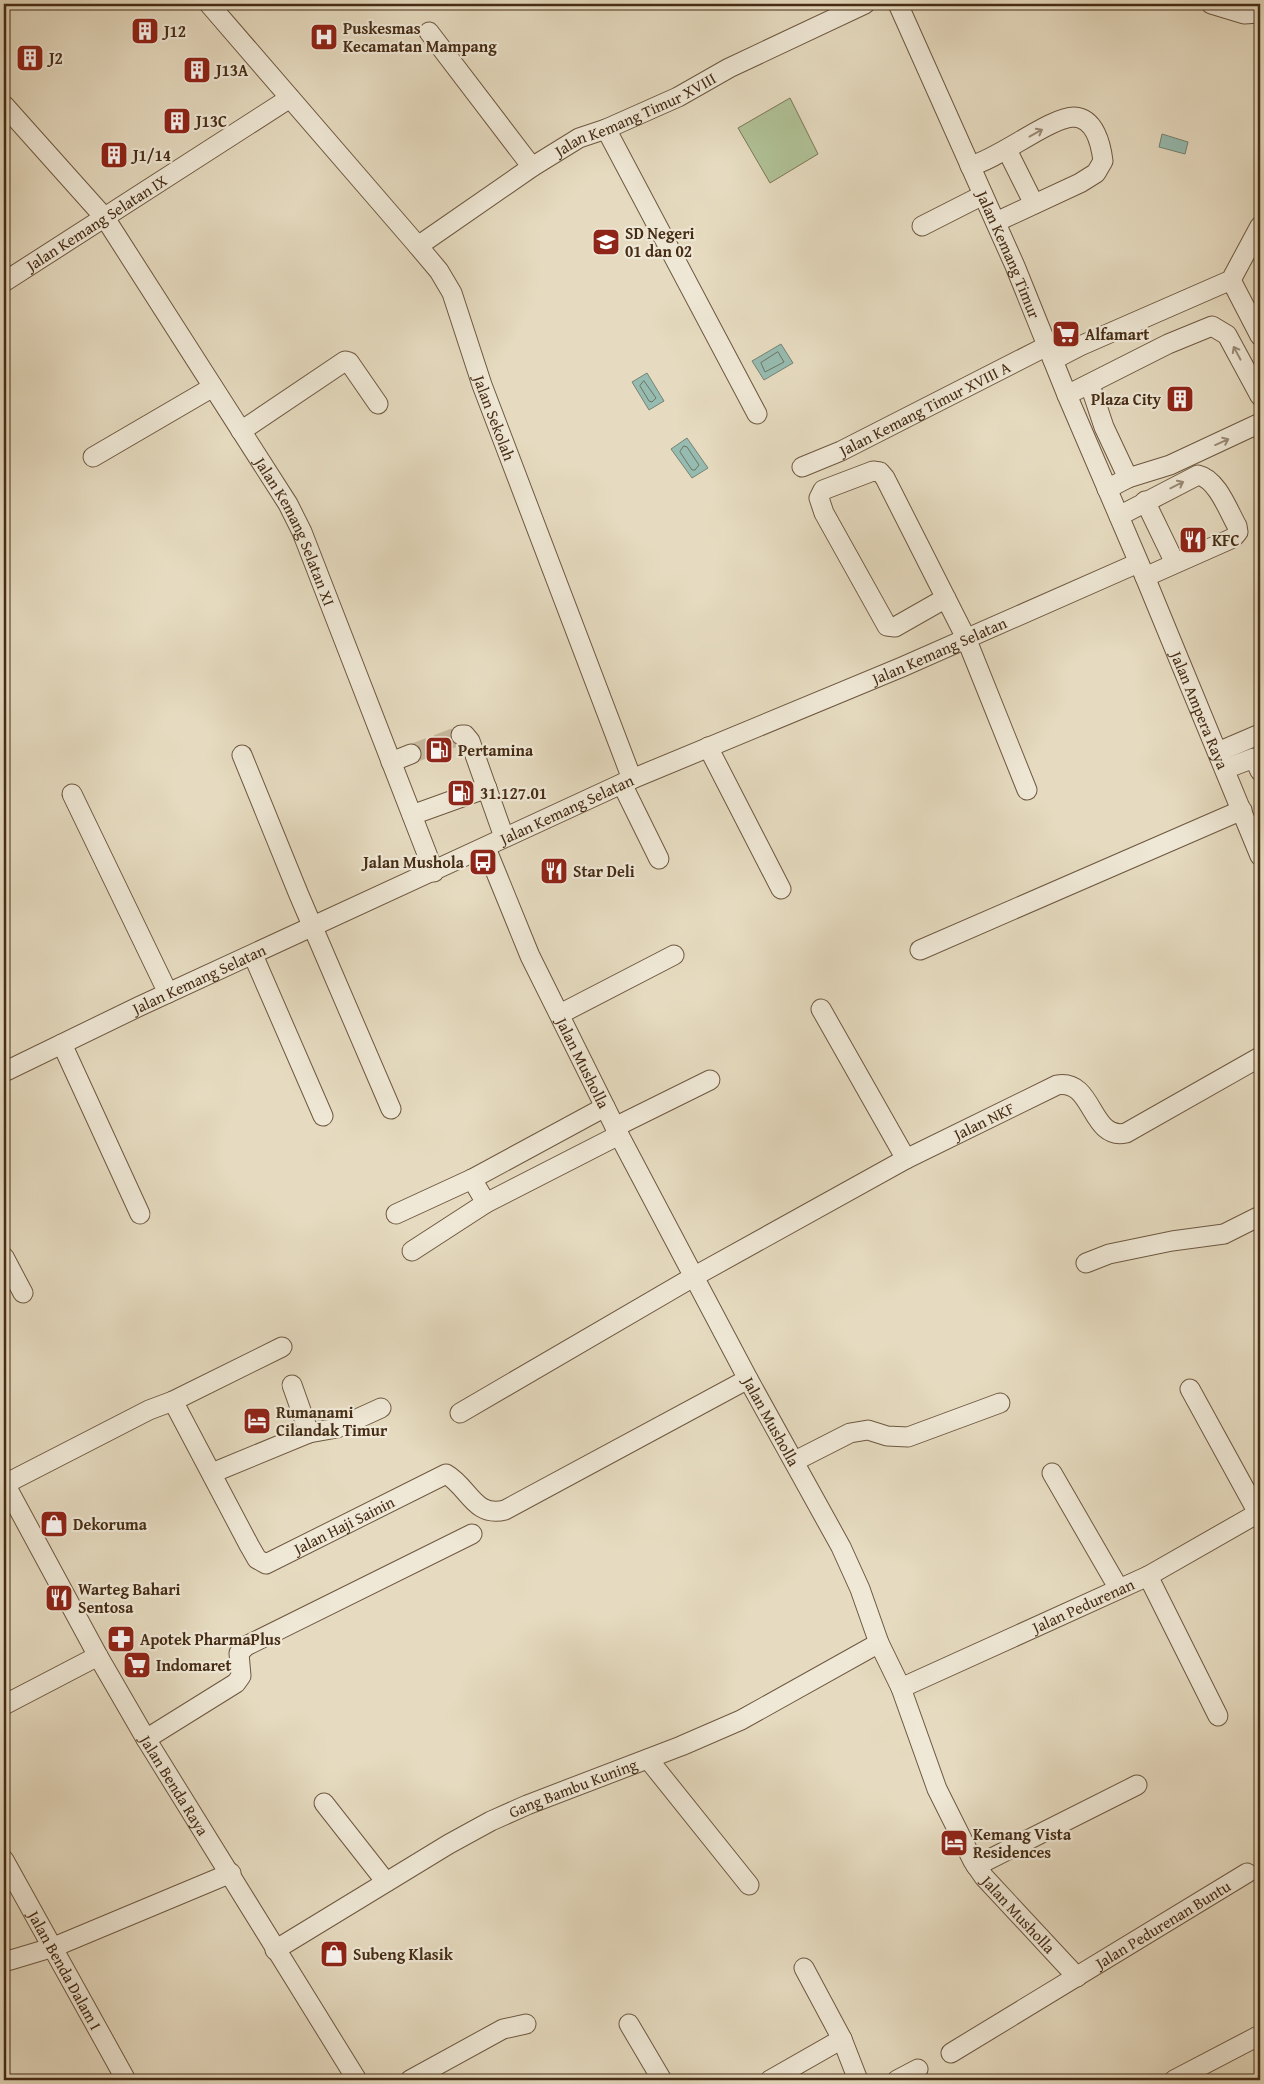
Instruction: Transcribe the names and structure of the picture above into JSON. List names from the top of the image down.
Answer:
{
  "streets": {
    "street": [
      "Jalan Kemang Timur XVIII",
      "Jalan Kemang Selatan IX",
      "Jalan Kemang Timur",
      "Jalan Kemang Timur XVIII A",
      "Jalan Sekolah",
      "Jalan Kemang Selatan XI",
      "Jalan Kemang Selatan",
      "Jalan Ampera Raya",
      "Jalan Musholla",
      "Jalan NKF",
      "Jalan Haji Sainin",
      "Jalan Pedurenan",
      "Jalan Benda Raya",
      "Gang Bambu Kuning",
      "Jalan Pedurenan Buntu",
      "Jalan Benda Dalam I"
    ]
  },
  "crossings": [
    ["Jalan Kemang Timur XVIII", "Jalan Sekolah"],
    ["Jalan Kemang Selatan IX", "Jalan Sekolah"],
    ["Jalan Kemang Selatan IX", "Jalan Kemang Selatan XI"],
    ["Jalan Kemang Timur", "Jalan Kemang Timur XVIII A"],
    ["Jalan Kemang Timur", "Jalan Kemang Selatan"],
    ["Jalan Kemang Timur", "Jalan Ampera Raya"],
    ["Jalan Sekolah", "Jalan Kemang Selatan"],
    ["Jalan Kemang Selatan XI", "Jalan Kemang Selatan"],
    ["Jalan Kemang Selatan", "Jalan Ampera Raya"],
    ["Jalan Kemang Selatan", "Jalan Musholla"],
    ["Jalan Musholla", "Jalan NKF"],
    ["Jalan Musholla", "Jalan Haji Sainin"],
    ["Jalan Musholla", "Jalan Pedurenan"],
    ["Jalan Musholla", "Gang Bambu Kuning"],
    ["Jalan Musholla", "Jalan Pedurenan Buntu"],
    ["Jalan Benda Raya", "Gang Bambu Kuning"]
  ],
  "places": {
    "building": [
      "J12",
      "J2",
      "J13A",
      "J13C",
      "J1/14",
      "Plaza City"
    ],
    "hospital": ["Puskesmas Kecamatan Mampang"],
    "school or university": ["SD Negeri 01 dan 02"],
    "supermarket": ["Alfamart", "Indomaret"],
    "restaurant": ["KFC", "Star Deli", "Warteg Bahari Sentosa"],
    "fuel station": ["Pertamina", "31.127.01"],
    "bus stop": ["Jalan Mushola"],
    "hotel": ["Rumanami Cilandak Timur", "Kemang Vista Residences"],
    "shop": ["Dekoruma", "Subeng Klasik"],
    "pharmacy": ["Apotek PharmaPlus"]
  }
}
